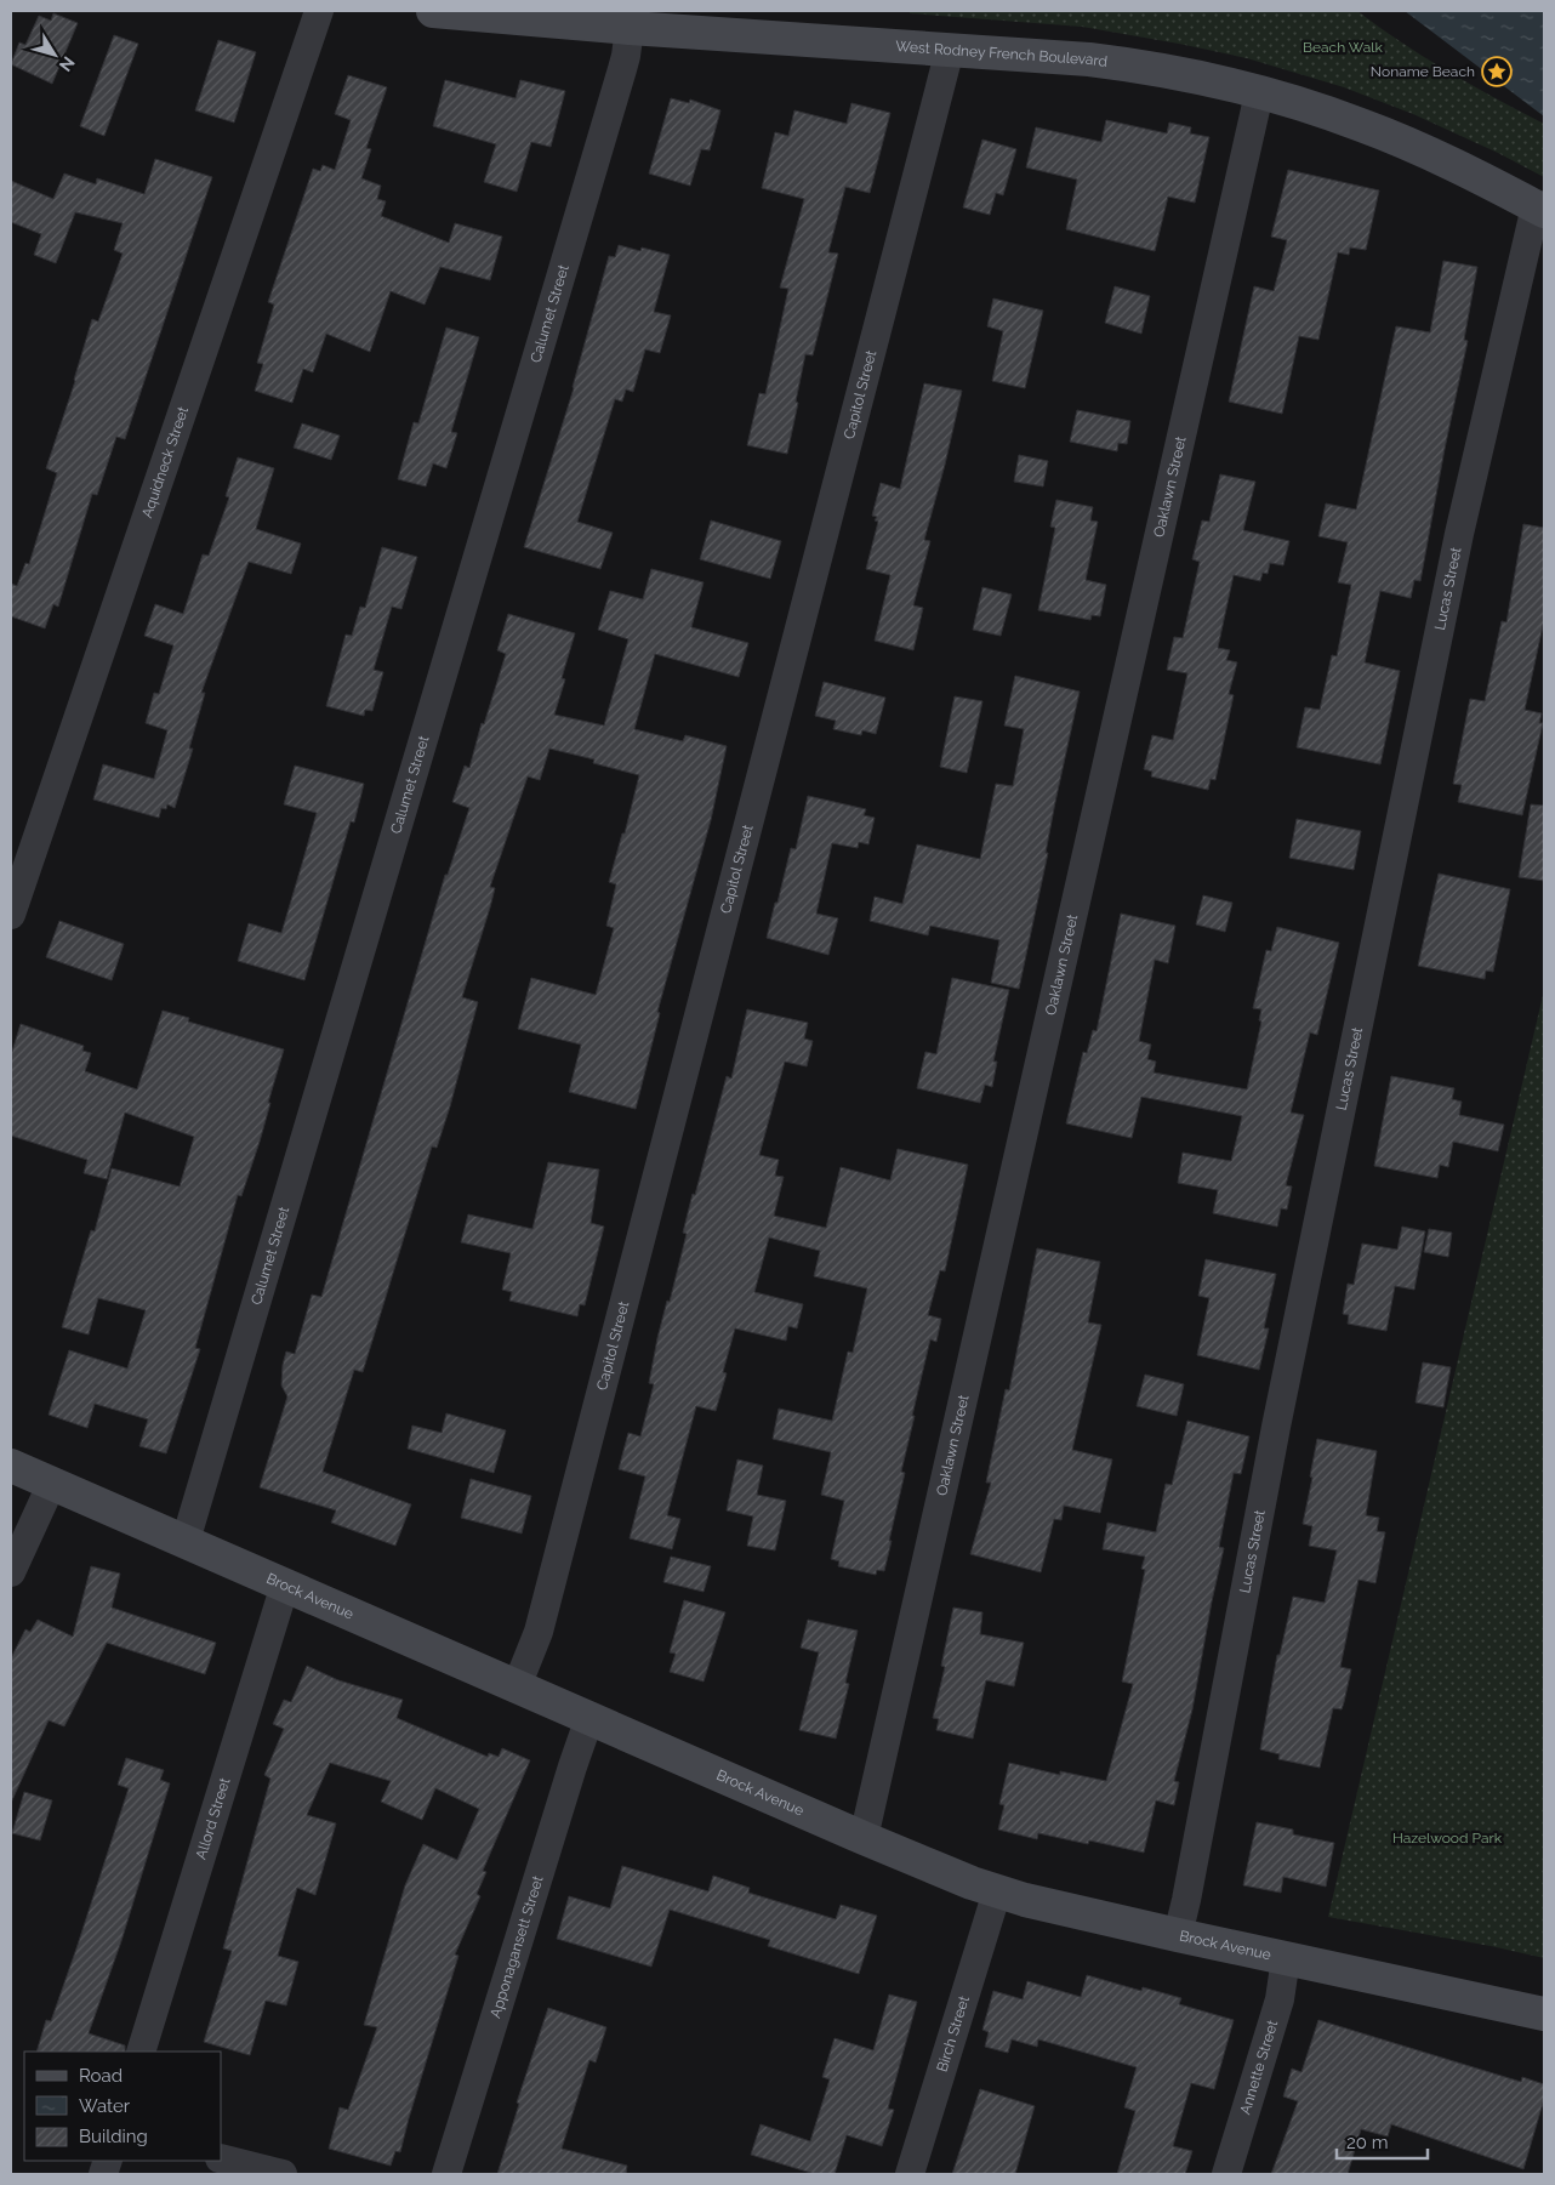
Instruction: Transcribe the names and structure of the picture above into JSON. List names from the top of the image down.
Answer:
{
  "streets": {
    "main road": ["West Rodney French Boulevard", "Brock Avenue"],
    "street": [
      "Calumet Street",
      "Capitol Street",
      "Aquidneck Street",
      "Oaklawn Street",
      "Lucas Street",
      "Allord Street",
      "Apponagansett Street",
      "Birch Street",
      "Annette Street"
    ]
  },
  "crossings": [
    ["West Rodney French Boulevard", "Calumet Street"],
    ["West Rodney French Boulevard", "Capitol Street"],
    ["West Rodney French Boulevard", "Oaklawn Street"],
    ["West Rodney French Boulevard", "Lucas Street"],
    ["Calumet Street", "Brock Avenue"],
    ["Capitol Street", "Brock Avenue"],
    ["Oaklawn Street", "Brock Avenue"],
    ["Lucas Street", "Brock Avenue"],
    ["Brock Avenue", "Allord Street"],
    ["Brock Avenue", "Apponagansett Street"],
    ["Brock Avenue", "Birch Street"],
    ["Brock Avenue", "Annette Street"]
  ],
  "parks": ["Beach Walk", "Hazelwood Park"],
  "places": {
    "place": ["Noname Beach"]
  },
  "legend": ["Road", "Water", "Building"],
  "scale_bar": "20 m",
  "north": "bottom right"
}
